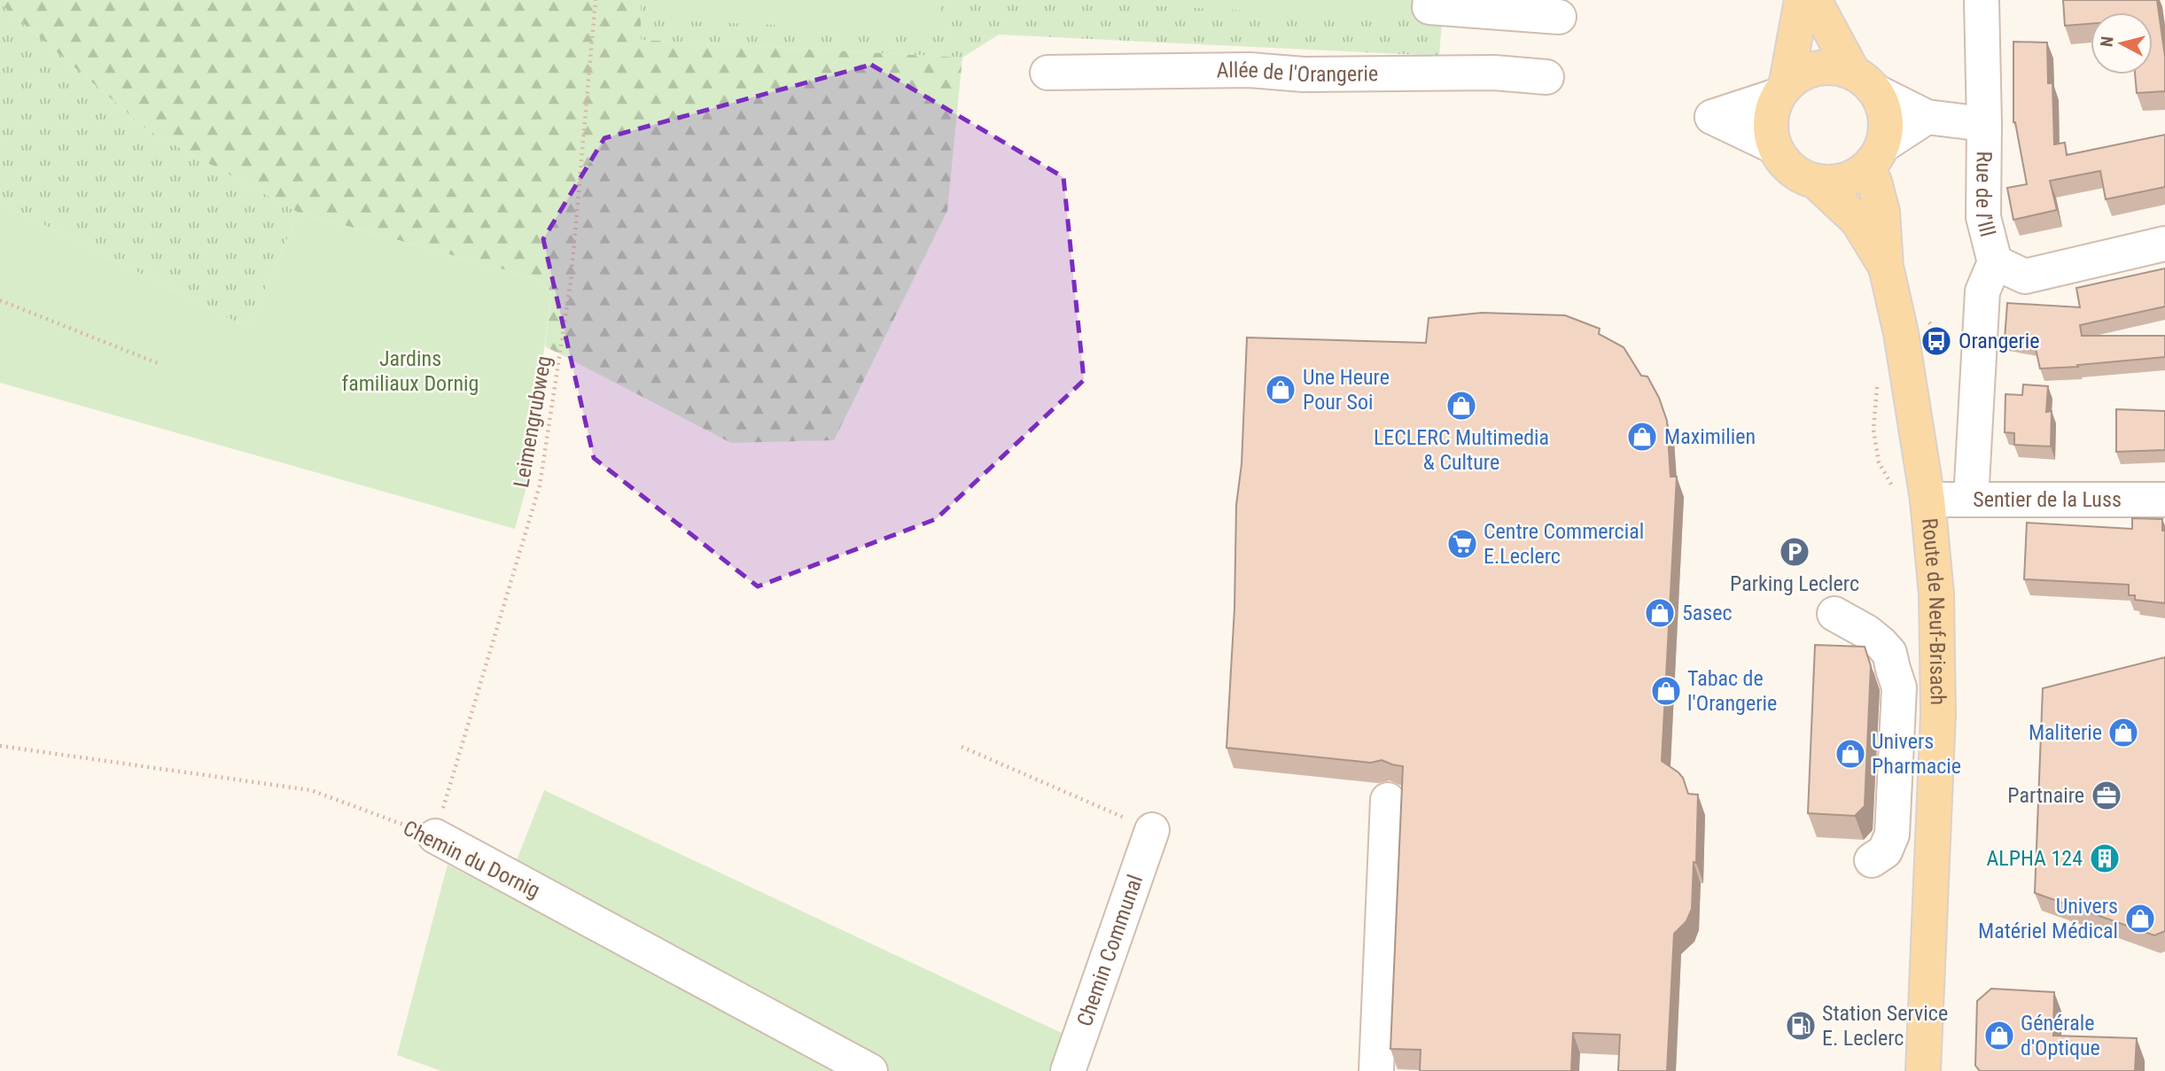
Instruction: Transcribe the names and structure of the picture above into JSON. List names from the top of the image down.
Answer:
{
  "streets": {
    "main road": ["Route de Neuf-Brisach"],
    "street": [
      "Allée de l'Orangerie",
      "Rue de l'Ill",
      "Sentier de la Luss",
      "Chemin du Dornig",
      "Chemin Communal"
    ],
    "path": ["Leimengrubweg"]
  },
  "crossings": [
    ["Rue de l'Ill", "Route de Neuf-Brisach"],
    ["Leimengrubweg", "Chemin du Dornig"],
    ["Sentier de la Luss", "Route de Neuf-Brisach"]
  ],
  "parks": ["Jardins familiaux Dornig"],
  "places": {
    "bus stop": ["Orangerie"],
    "shop": [
      "Une Heure Pour Soi",
      "LECLERC Multimedia & Culture",
      "Maximilien",
      "5asec",
      "Tabac de l'Orangerie",
      "Maliterie",
      "Univers Pharmacie",
      "Univers Matériel Médical",
      "Générale d'Optique"
    ],
    "supermarket": ["Centre Commercial E.Leclerc"],
    "parking": ["Parking Leclerc"],
    "office": ["Partnaire"],
    "building": ["ALPHA 124"],
    "fuel station": ["Station Service E. Leclerc"]
  },
  "north": "left"
}
